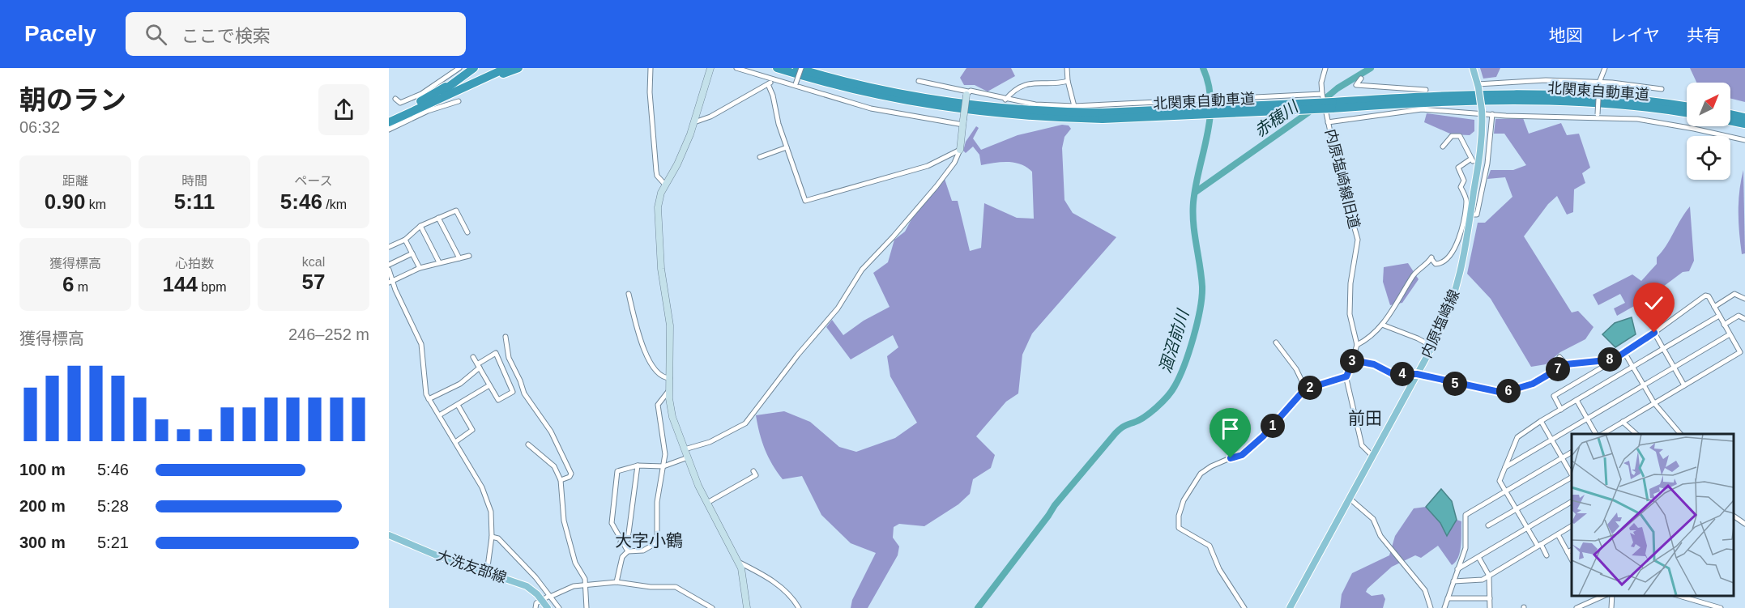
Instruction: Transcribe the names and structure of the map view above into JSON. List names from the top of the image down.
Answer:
{
  "streets": {
    "highway": ["北関東自動車道"],
    "main road": ["内原塩崎線", "大洗友部線"],
    "street": ["内原塩崎線旧道"]
  },
  "crossings": [
    ["北関東自動車道", "内原塩崎線旧道"]
  ],
  "districts": ["前田", "大字小鶴"],
  "water": ["赤穂川", "涸沼前川"],
  "north": "top right",
  "page": {
    "header": "Pacely",
    "search": "ここで検索",
    "nav": ["地図", "レイヤ", "共有"],
    "heading": ["朝のラン", "06:32"],
    "stats": [
      ["距離", "0.90 km"],
      ["時間", "5:11"],
      ["ペース", "5:46 /km"],
      ["獲得標高", "6 m"],
      ["心拍数", "144 bpm"],
      ["kcal", "57"]
    ],
    "chart": ["獲得標高", "246–252 m"],
    "pins": [
      "8",
      "3",
      "7",
      "4",
      "5",
      "2",
      "6",
      "1"
    ],
    "list": [
      {
        "name": "100 m",
        "note": "5:46"
      },
      {
        "name": "200 m",
        "note": "5:28"
      },
      {
        "name": "300 m",
        "note": "5:21"
      }
    ]
  }
}
